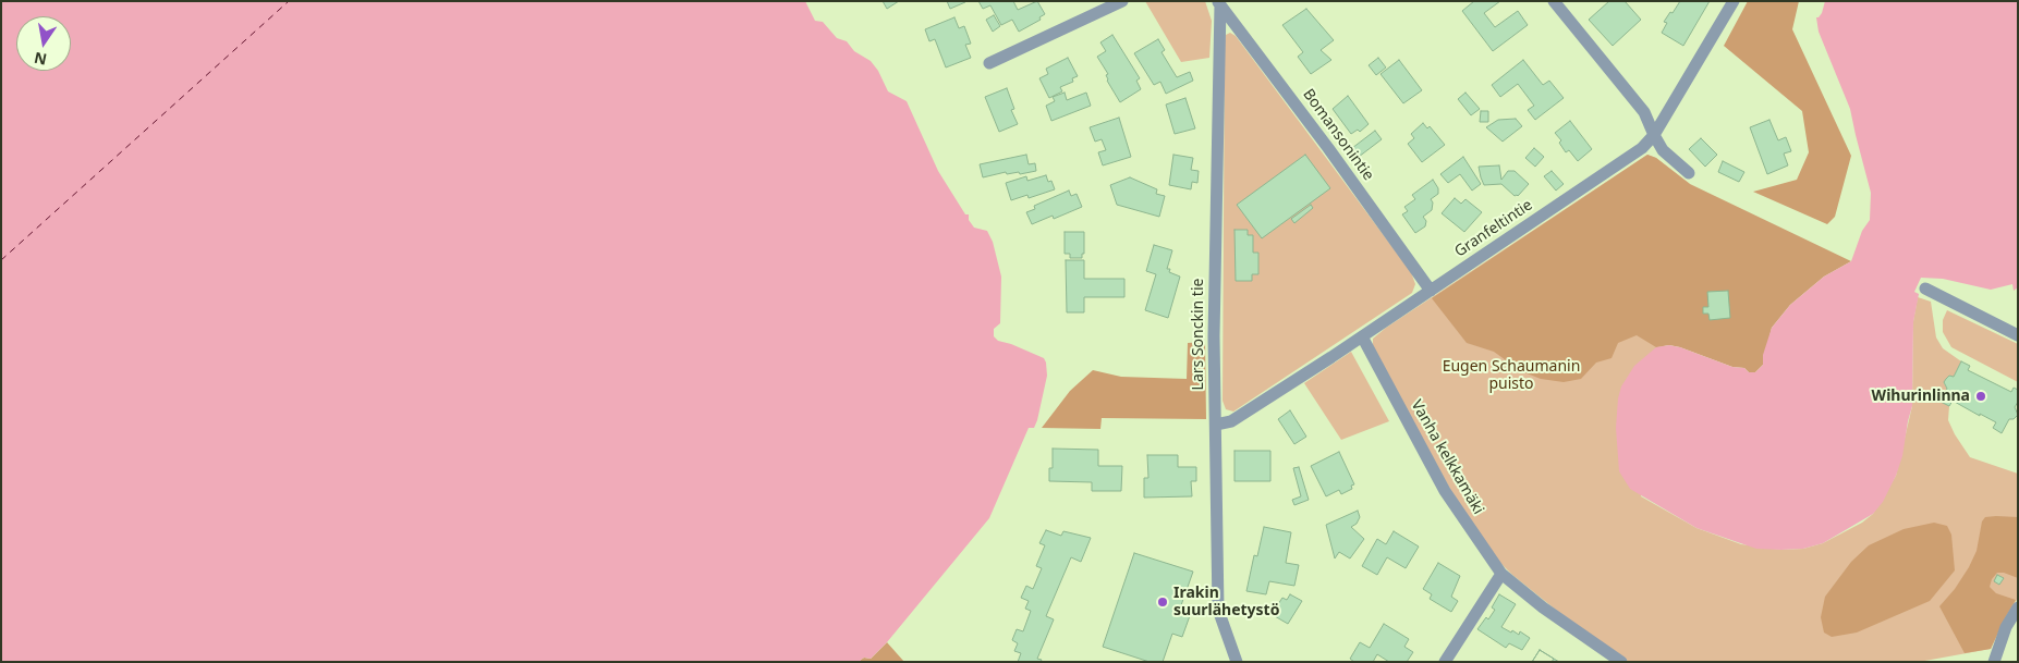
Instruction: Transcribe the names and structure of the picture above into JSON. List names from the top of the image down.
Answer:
{
  "streets": {
    "street": [
      "Bomansonintie",
      "Granfeltintie",
      "Lars Sonckin tie",
      "Vanha kelkkamäki"
    ]
  },
  "crossings": [
    ["Bomansonintie", "Granfeltintie"],
    ["Bomansonintie", "Lars Sonckin tie"],
    ["Granfeltintie", "Lars Sonckin tie"],
    ["Granfeltintie", "Vanha kelkkamäki"]
  ],
  "parks": ["Eugen Schaumanin puisto"],
  "places": ["Wihurinlinna", "Irakin suurlähetystö"],
  "north": "bottom"
}
